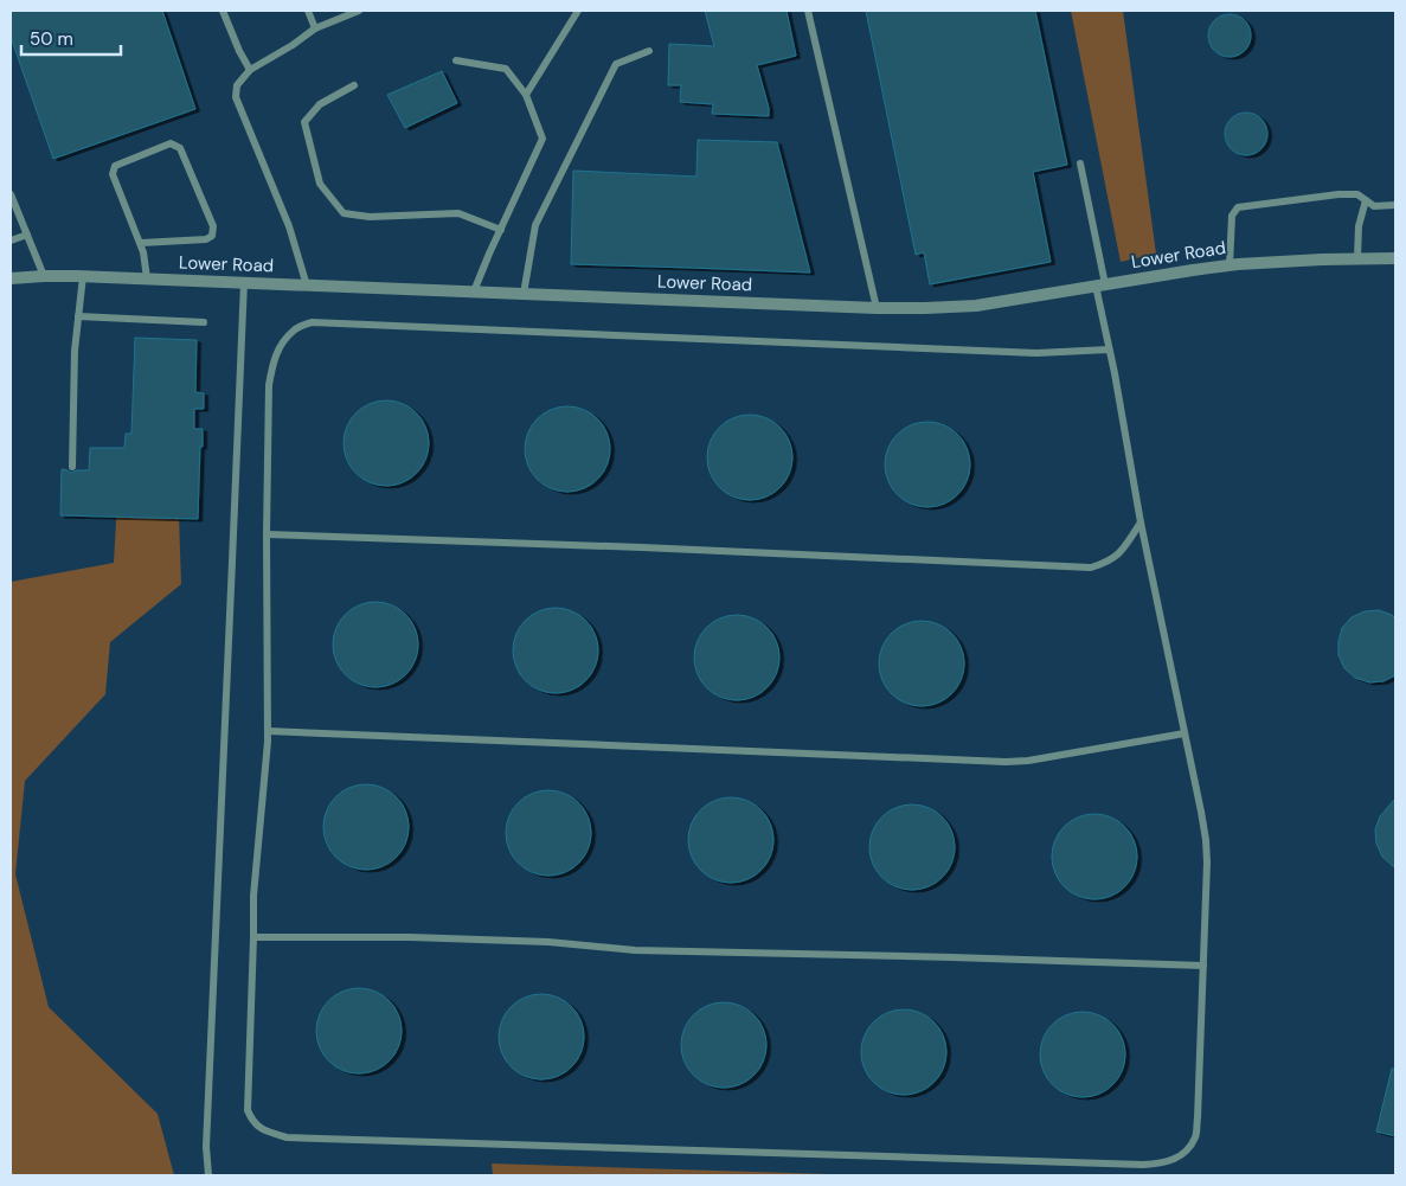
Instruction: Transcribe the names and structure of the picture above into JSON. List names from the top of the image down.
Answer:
{
  "streets": {
    "street": ["Lower Road"]
  },
  "scale_bar": "50 m"
}
